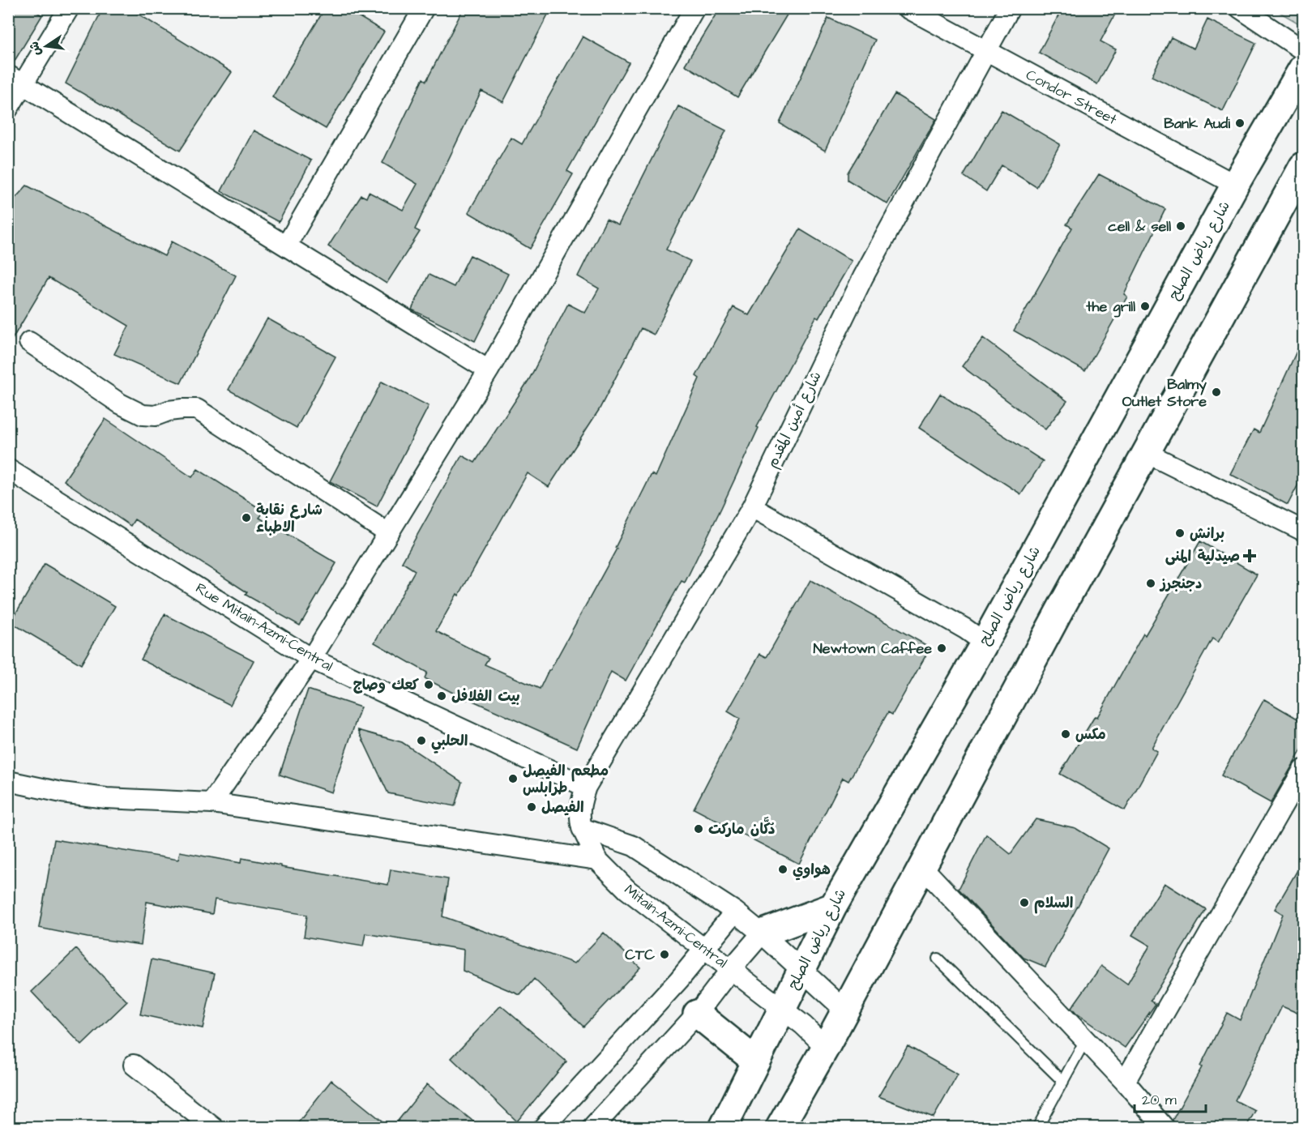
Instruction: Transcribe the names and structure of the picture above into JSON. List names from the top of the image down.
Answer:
{
  "streets": {
    "street": [
      "Condor Street",
      "شارع رياض الصلح",
      "شارع أمين المقدم",
      "Rue Mitain-Azmi-Central",
      "Mitain-Azmi-Central"
    ]
  },
  "crossings": [
    ["Condor Street", "شارع رياض الصلح"],
    ["Condor Street", "شارع أمين المقدم"],
    ["شارع رياض الصلح", "Mitain-Azmi-Central"],
    ["شارع أمين المقدم", "Rue Mitain-Azmi-Central"],
    ["شارع أمين المقدم", "Mitain-Azmi-Central"]
  ],
  "places": {
    "other": [
      "Bank Audi",
      "cell & sell",
      "the grill",
      "Balmy Outlet Store",
      "شارع نقابة الاطباء",
      "برانش",
      "دجنجرز",
      "Newtown Caffee",
      "كعك وصاج",
      "بيت الفلافل",
      "مكس",
      "الحلبي",
      "مطعم الفيصل طرابلس",
      "الفيصل",
      "دُكَّان ماركت",
      "هواوي",
      "السلام",
      "CTC"
    ],
    "health": ["صيدلية المنى"]
  },
  "scale_bar": "20 m",
  "north": "left"
}
